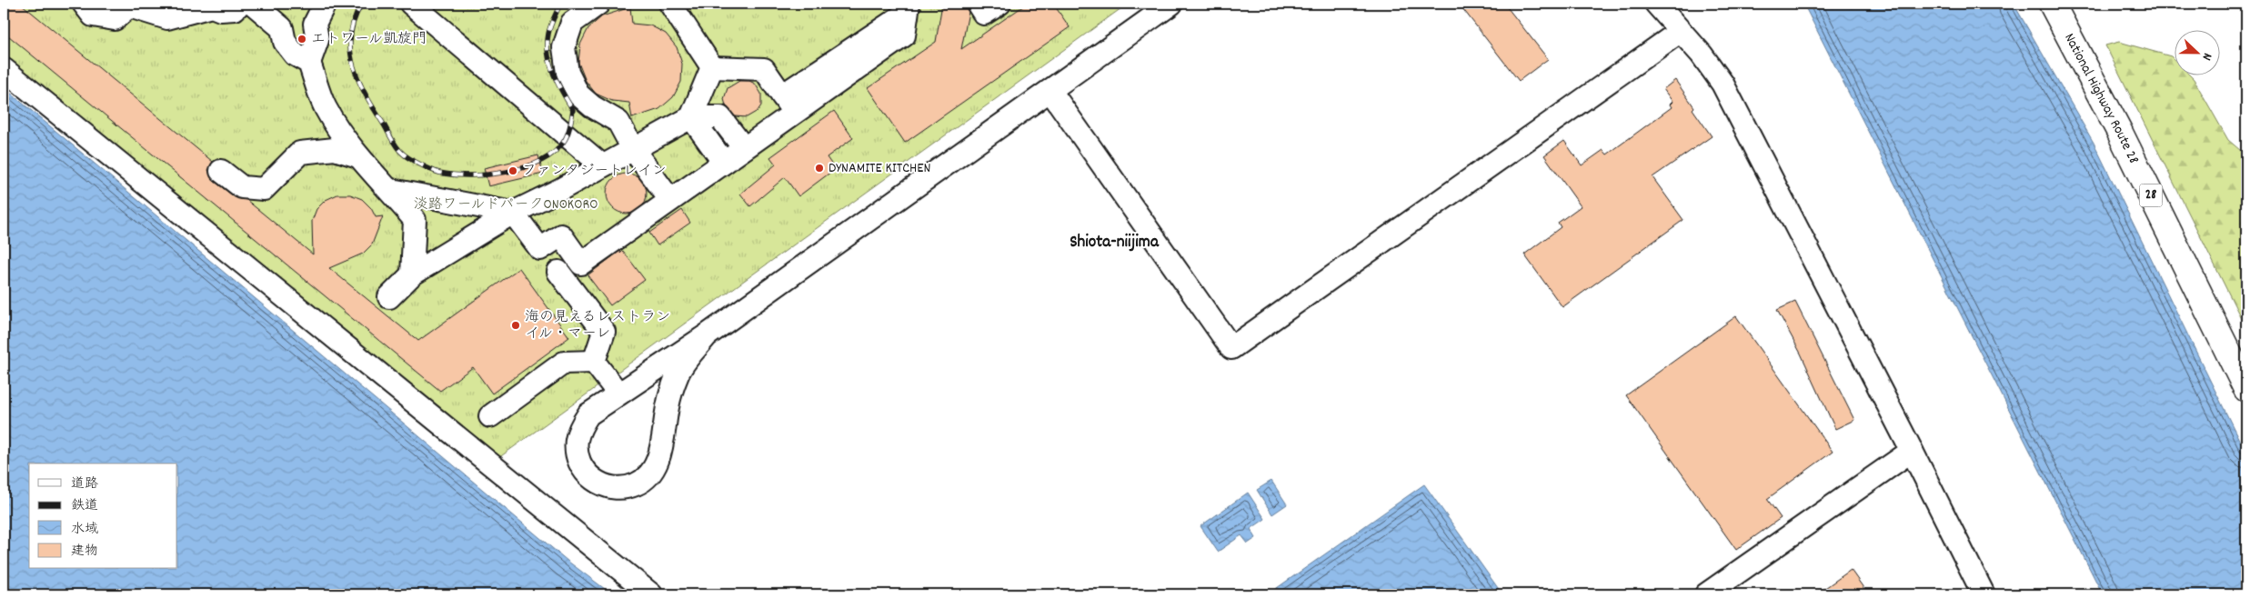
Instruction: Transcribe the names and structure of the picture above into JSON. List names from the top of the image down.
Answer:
{
  "streets": {
    "highway": ["National Highway Route 28", "28"]
  },
  "districts": ["Shiota-niijima"],
  "parks": ["淡路ワールドパークONOKORO"],
  "places": [
    "エトワール凱旋門",
    "DYNAMITE KITCHEN",
    "ファンタジートレイン",
    "海の見えるレストラン イル・マーレ"
  ],
  "legend": [
    "道路",
    "鉄道",
    "水域",
    "建物"
  ],
  "north": "right"
}
